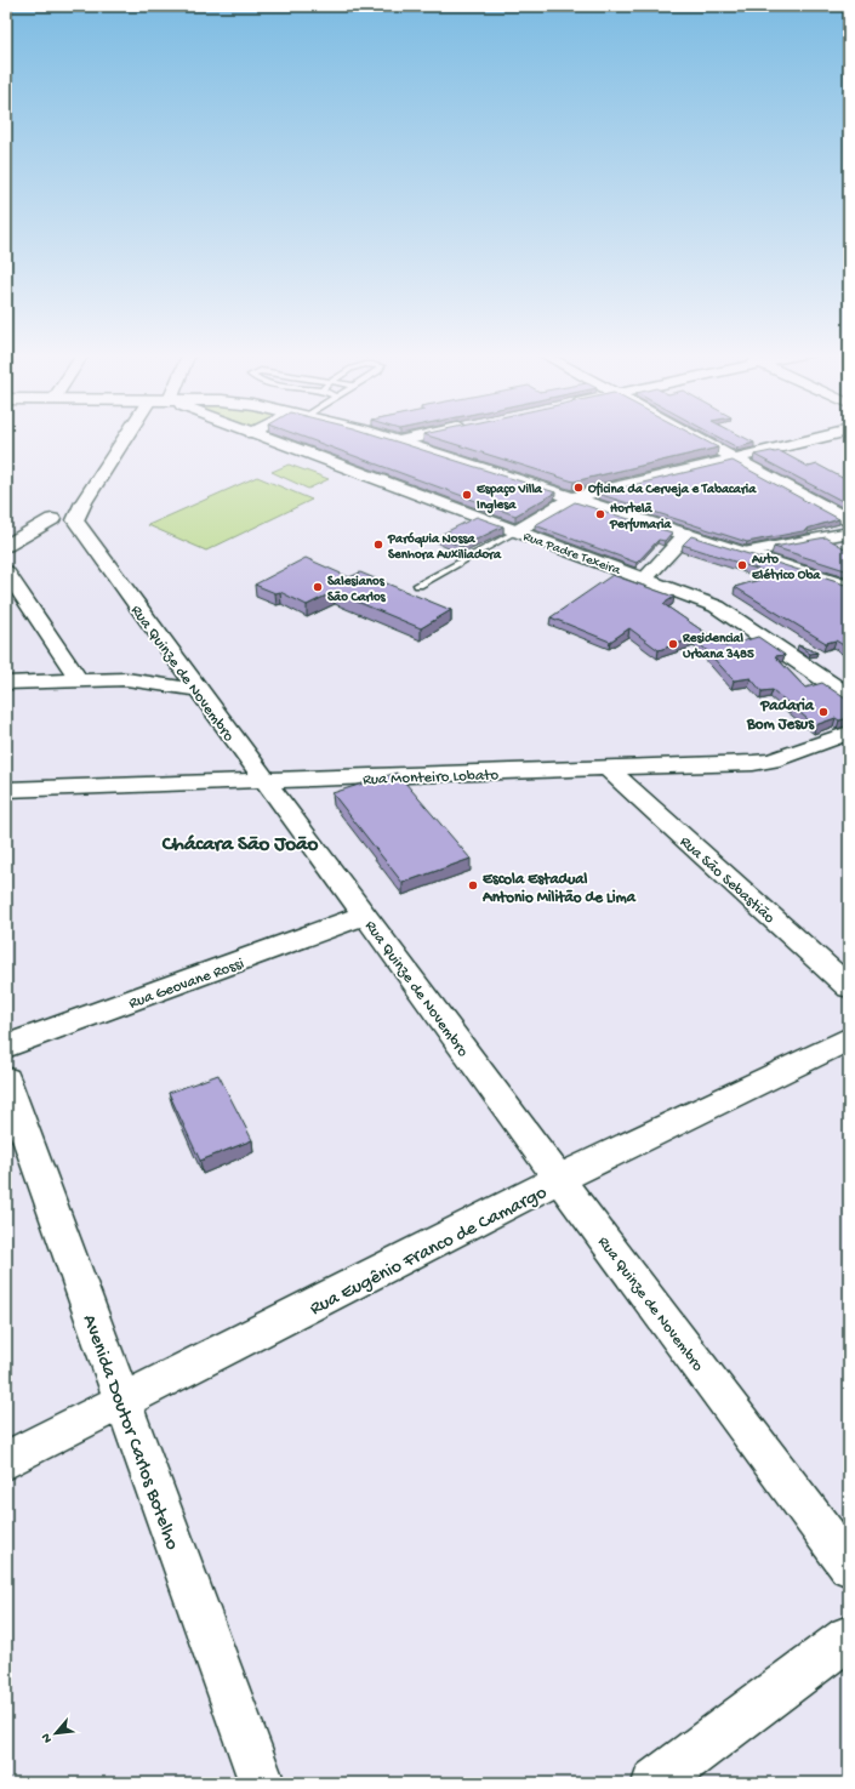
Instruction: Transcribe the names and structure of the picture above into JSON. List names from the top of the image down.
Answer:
{
  "streets": {
    "main road": ["Rua Padre Texeira"],
    "street": [
      "Rua Quinze de Novembro",
      "Rua Monteiro Lobato",
      "Rua São Sebastião",
      "Rua Geovane Rossi",
      "Rua Eugênio Franco de Camargo",
      "Avenida Doutor Carlos Botelho"
    ]
  },
  "crossings": [
    ["Rua Quinze de Novembro", "Rua Monteiro Lobato"],
    ["Rua Quinze de Novembro", "Rua Geovane Rossi"],
    ["Rua Quinze de Novembro", "Rua Eugênio Franco de Camargo"],
    ["Rua Monteiro Lobato", "Rua São Sebastião"],
    ["Rua Eugênio Franco de Camargo", "Avenida Doutor Carlos Botelho"]
  ],
  "districts": ["Chácara São João"],
  "places": [
    "Oficina da Cerveja e Tabacaria",
    "Espaço Villa Inglesa",
    "Hortelã Perfumaria",
    "Paróquia Nossa Senhora Auxiliadora",
    "Auto Elétrico Oba",
    "Salesianos São Carlos",
    "Residencial Urbana 3485",
    "Padaria Bom Jesus",
    "Escola Estadual Antonio Militão de Lima"
  ],
  "north": "bottom left"
}
